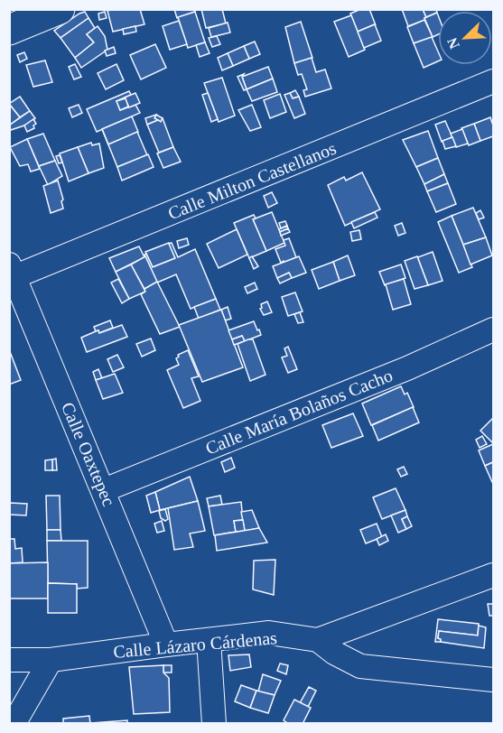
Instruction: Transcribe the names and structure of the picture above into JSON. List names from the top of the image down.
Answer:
{
  "streets": {
    "street": [
      "Calle Milton Castellanos",
      "Calle María Bolaños Cacho",
      "Calle Oaxtepec",
      "Calle Lázaro Cárdenas"
    ]
  },
  "crossings": [
    ["Calle Milton Castellanos", "Calle Oaxtepec"],
    ["Calle María Bolaños Cacho", "Calle Oaxtepec"],
    ["Calle Oaxtepec", "Calle Lázaro Cárdenas"]
  ],
  "north": "bottom left"
}
